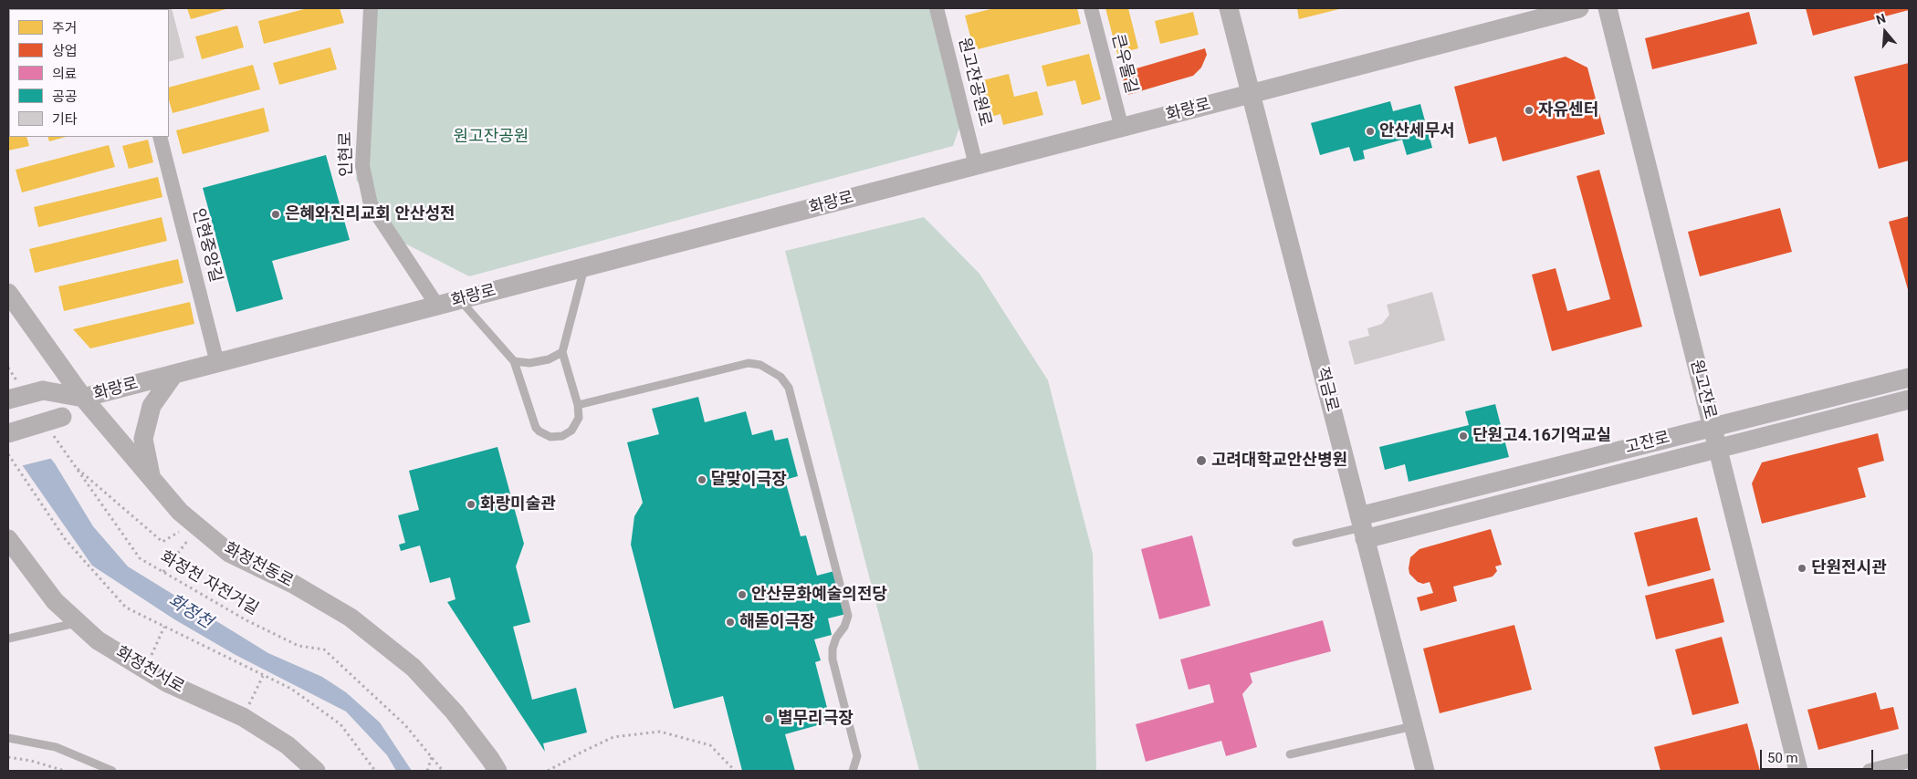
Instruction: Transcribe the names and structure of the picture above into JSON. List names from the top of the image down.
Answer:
{
  "streets": {
    "street": [
      "큰우물길",
      "원고잔공원로",
      "화랑로",
      "인현로",
      "인현중앙길",
      "적금로",
      "원고잔로",
      "고잔로",
      "화정천동로",
      "화정천서로"
    ],
    "path": ["화정천 자전거길"]
  },
  "crossings": [
    ["큰우물길", "화랑로"],
    ["원고잔공원로", "화랑로"],
    ["화랑로", "인현로"],
    ["화랑로", "인현중앙길"],
    ["화랑로", "적금로"],
    ["화랑로", "화정천동로"],
    ["적금로", "고잔로"],
    ["원고잔로", "고잔로"]
  ],
  "water": ["화정천"],
  "parks": ["원고잔공원"],
  "places": [
    "자유센터",
    "안산세무서",
    "은혜와진리교회 안산성전",
    "단원고4.16기억교실",
    "고려대학교안산병원",
    "달맞이극장",
    "화랑미술관",
    "단원전시관",
    "안산문화예술의전당",
    "해돋이극장",
    "별무리극장"
  ],
  "legend": [
    "주거",
    "상업",
    "의료",
    "공공",
    "기타"
  ],
  "scale_bar": "50 m",
  "north": "top"
}
